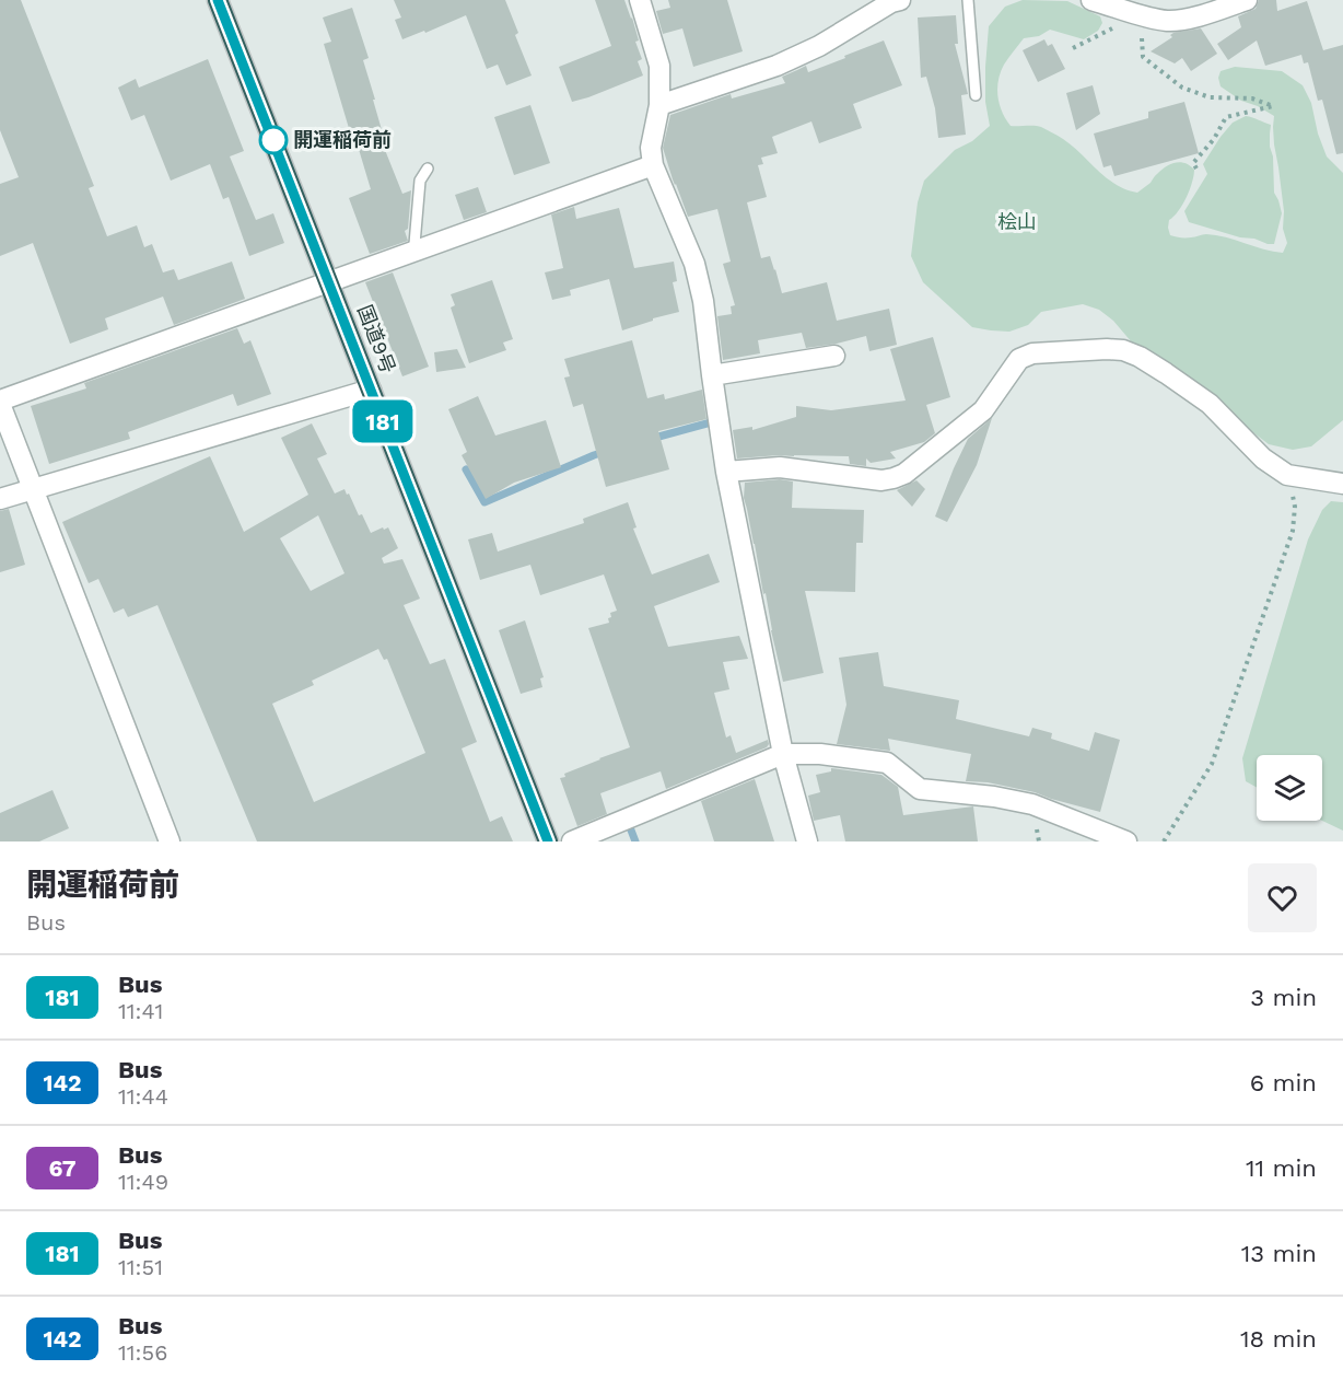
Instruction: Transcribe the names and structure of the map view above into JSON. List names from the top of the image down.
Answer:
{
  "streets": {
    "highway": ["国道9号"]
  },
  "parks": ["桧山"],
  "places": ["開運稲荷前"],
  "lines": ["bus line 181"],
  "page": {
    "on_map": "181",
    "heading": ["開運稲荷前", "Bus"],
    "list": [
      {
        "mark": "181",
        "name": "Bus",
        "note": "11:41",
        "value": "3 min"
      },
      {
        "mark": "142",
        "name": "Bus",
        "note": "11:44",
        "value": "6 min"
      },
      {
        "mark": "67",
        "name": "Bus",
        "note": "11:49",
        "value": "11 min"
      },
      {
        "mark": "181",
        "name": "Bus",
        "note": "11:51",
        "value": "13 min"
      },
      {
        "mark": "142",
        "name": "Bus",
        "note": "11:56",
        "value": "18 min"
      }
    ]
  }
}
